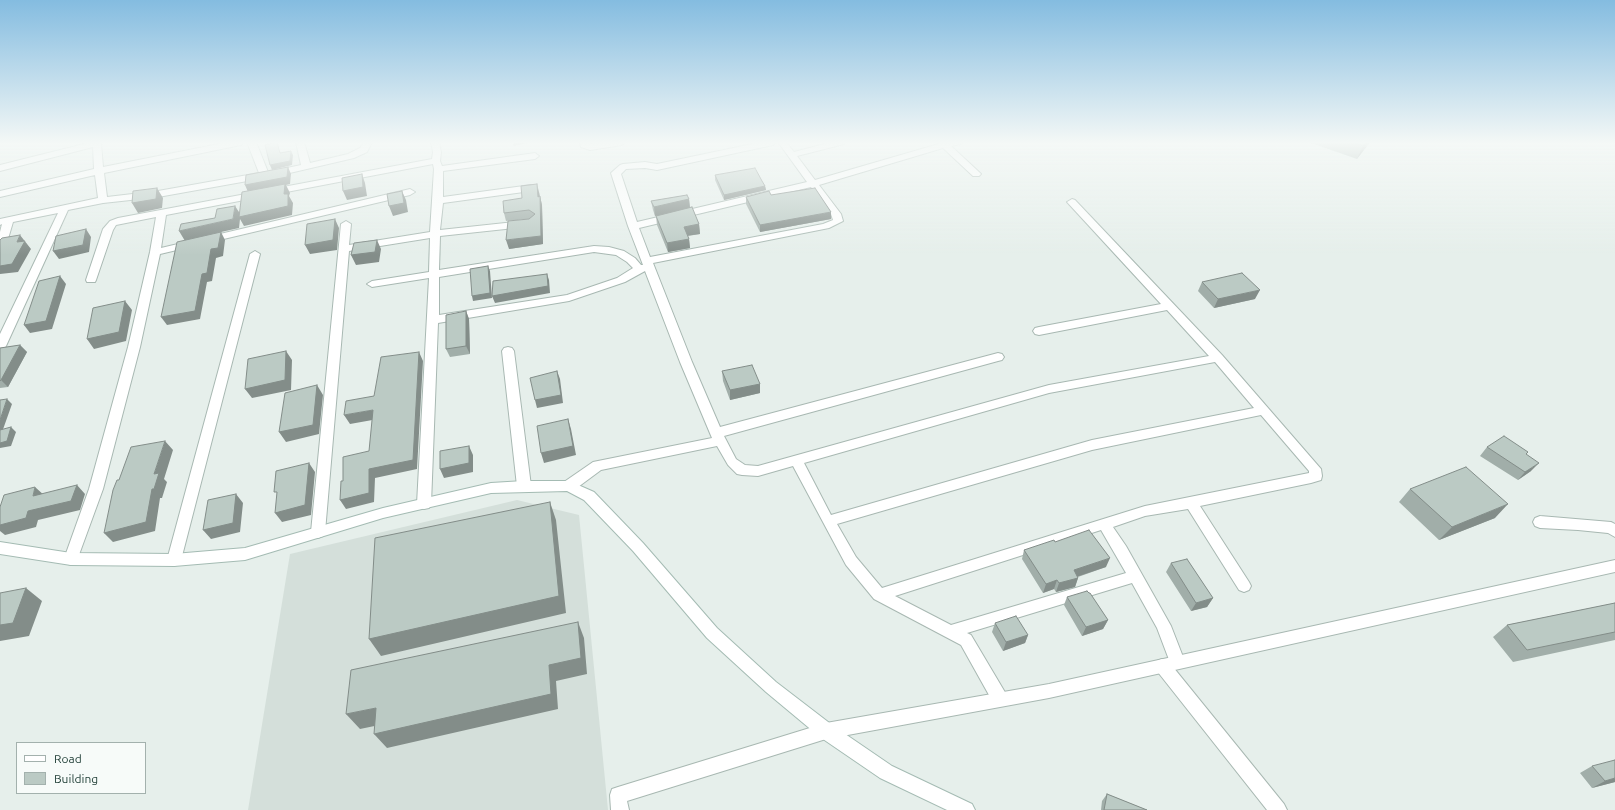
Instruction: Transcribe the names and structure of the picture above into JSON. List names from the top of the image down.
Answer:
{
  "legend": ["Road", "Building"]
}
